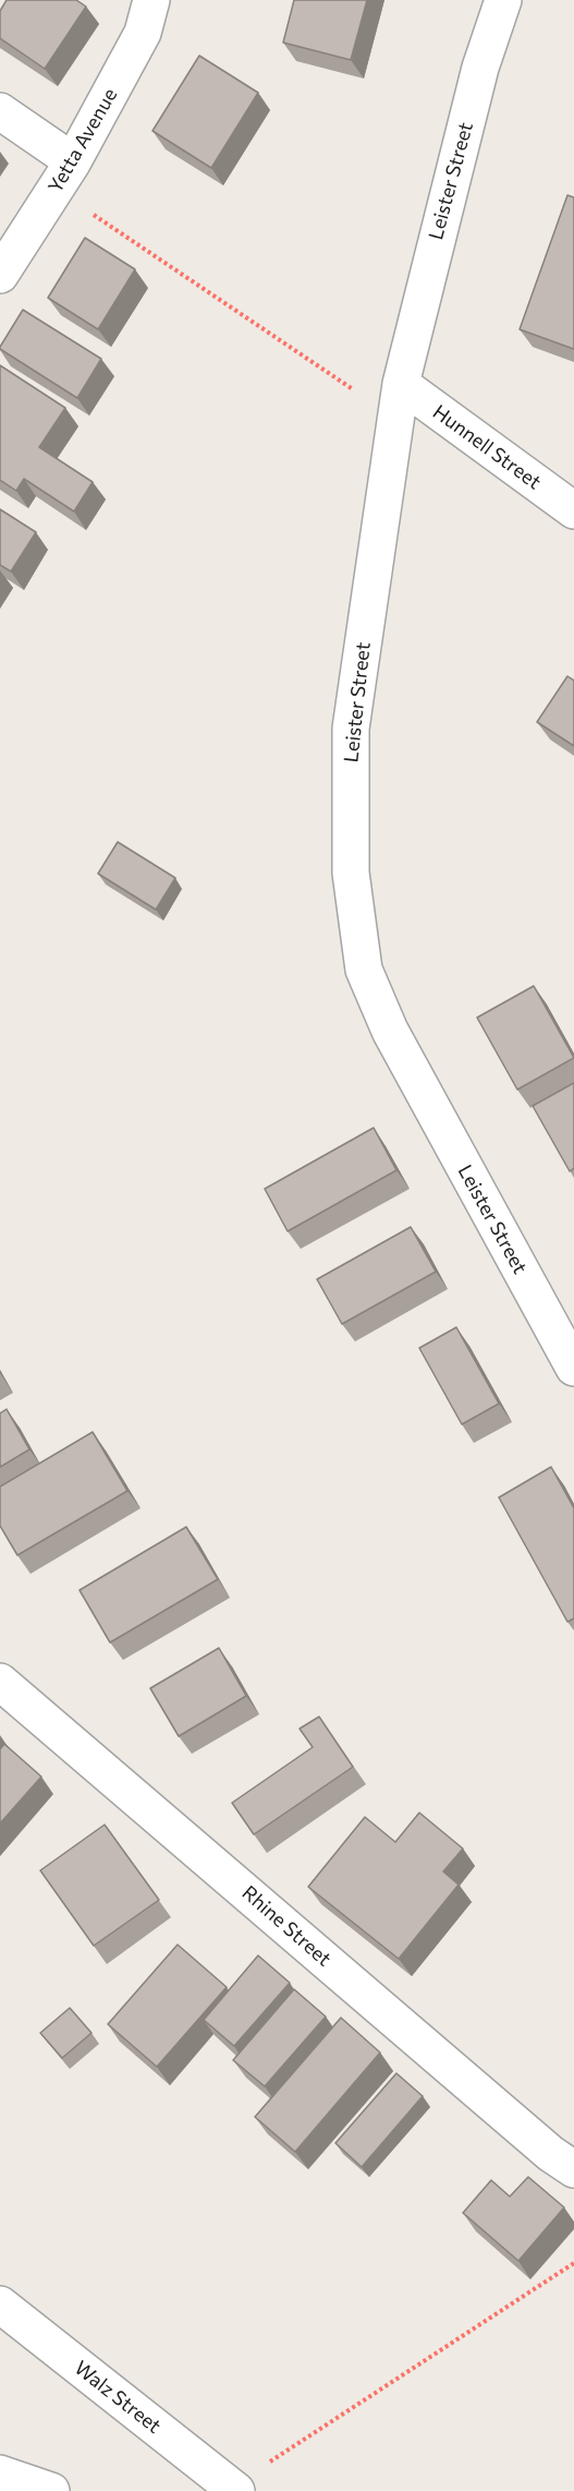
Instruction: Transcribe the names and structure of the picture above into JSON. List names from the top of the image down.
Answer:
{
  "streets": {
    "street": [
      "Yetta Avenue",
      "Leister Street",
      "Hunnell Street",
      "Rhine Street",
      "Walz Street"
    ]
  },
  "crossings": [
    ["Leister Street", "Hunnell Street"]
  ]
}
